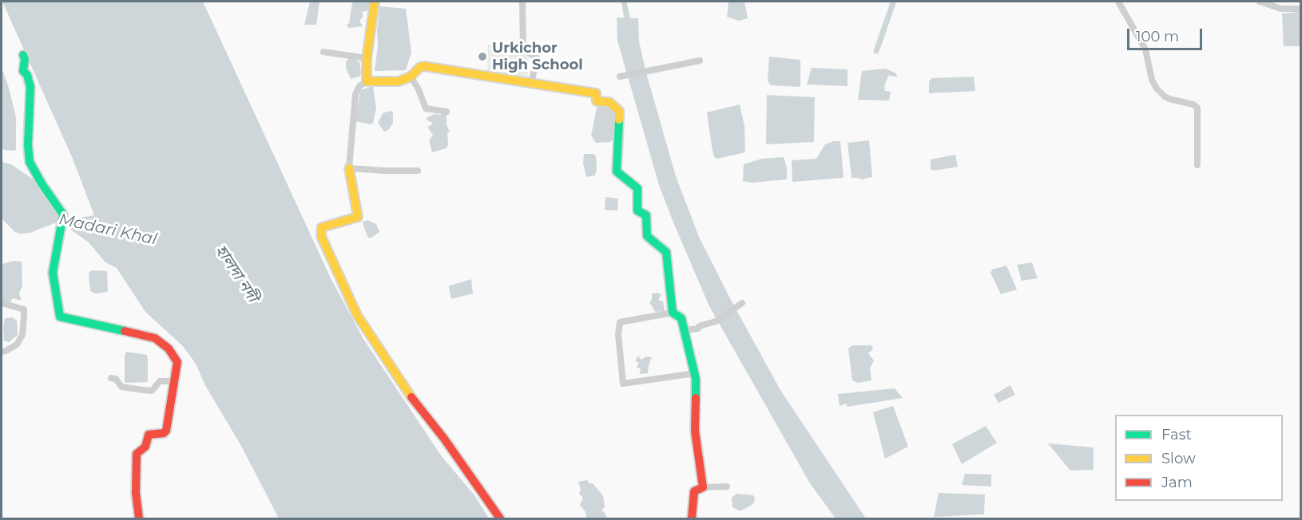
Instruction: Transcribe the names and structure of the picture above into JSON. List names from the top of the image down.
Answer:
{
  "water": ["Madari Khal", "হালদা নদী"],
  "places": ["Urkichor High School"],
  "legend": ["Fast", "Slow", "Jam"],
  "scale_bar": "100 m"
}
